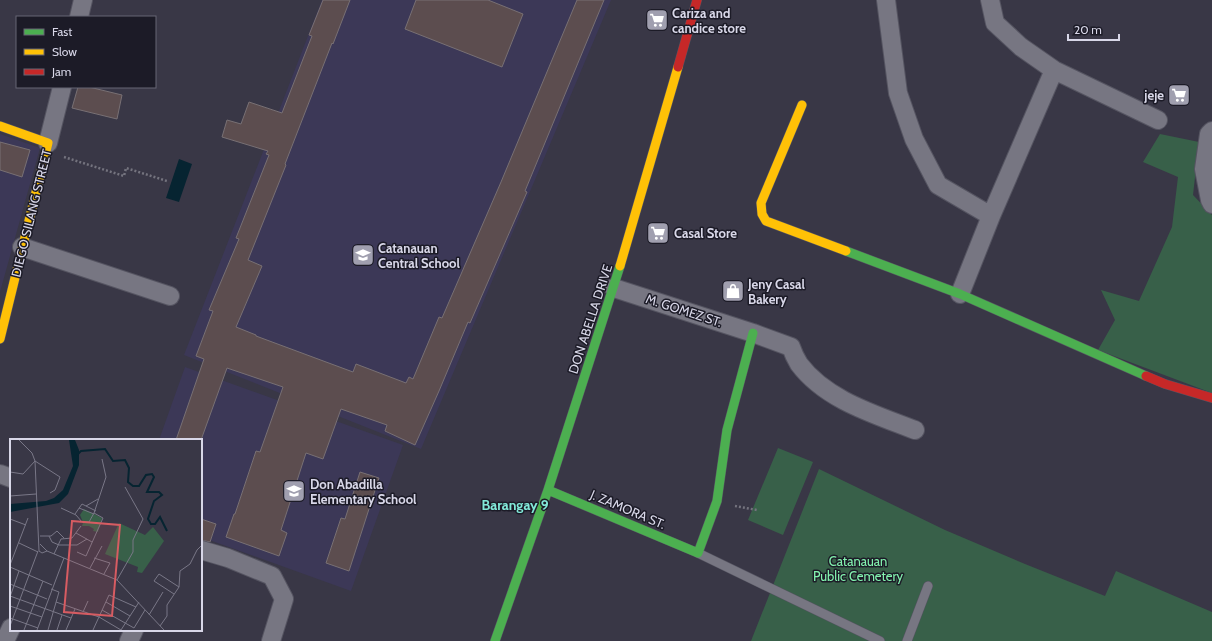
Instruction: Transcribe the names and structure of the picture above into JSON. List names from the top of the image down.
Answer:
{
  "streets": {
    "street": [
      "DIEGO SILANG STREET",
      "M. GOMEZ ST.",
      "DON ABELLA DRIVE",
      "J. ZAMORA ST."
    ]
  },
  "crossings": [
    ["M. GOMEZ ST.", "DON ABELLA DRIVE"],
    ["DON ABELLA DRIVE", "J. ZAMORA ST."]
  ],
  "districts": ["Barangay 9"],
  "parks": ["Catanauan Public Cemetery"],
  "places": {
    "supermarket": ["Cariza and candice store", "jeje", "Casal Store"],
    "school or university": ["Catanauan Central School", "Don Abadilla Elementary School"],
    "shop": ["Jeny Casal Bakery"]
  },
  "legend": ["Fast", "Slow", "Jam"],
  "scale_bar": "20 m"
}
